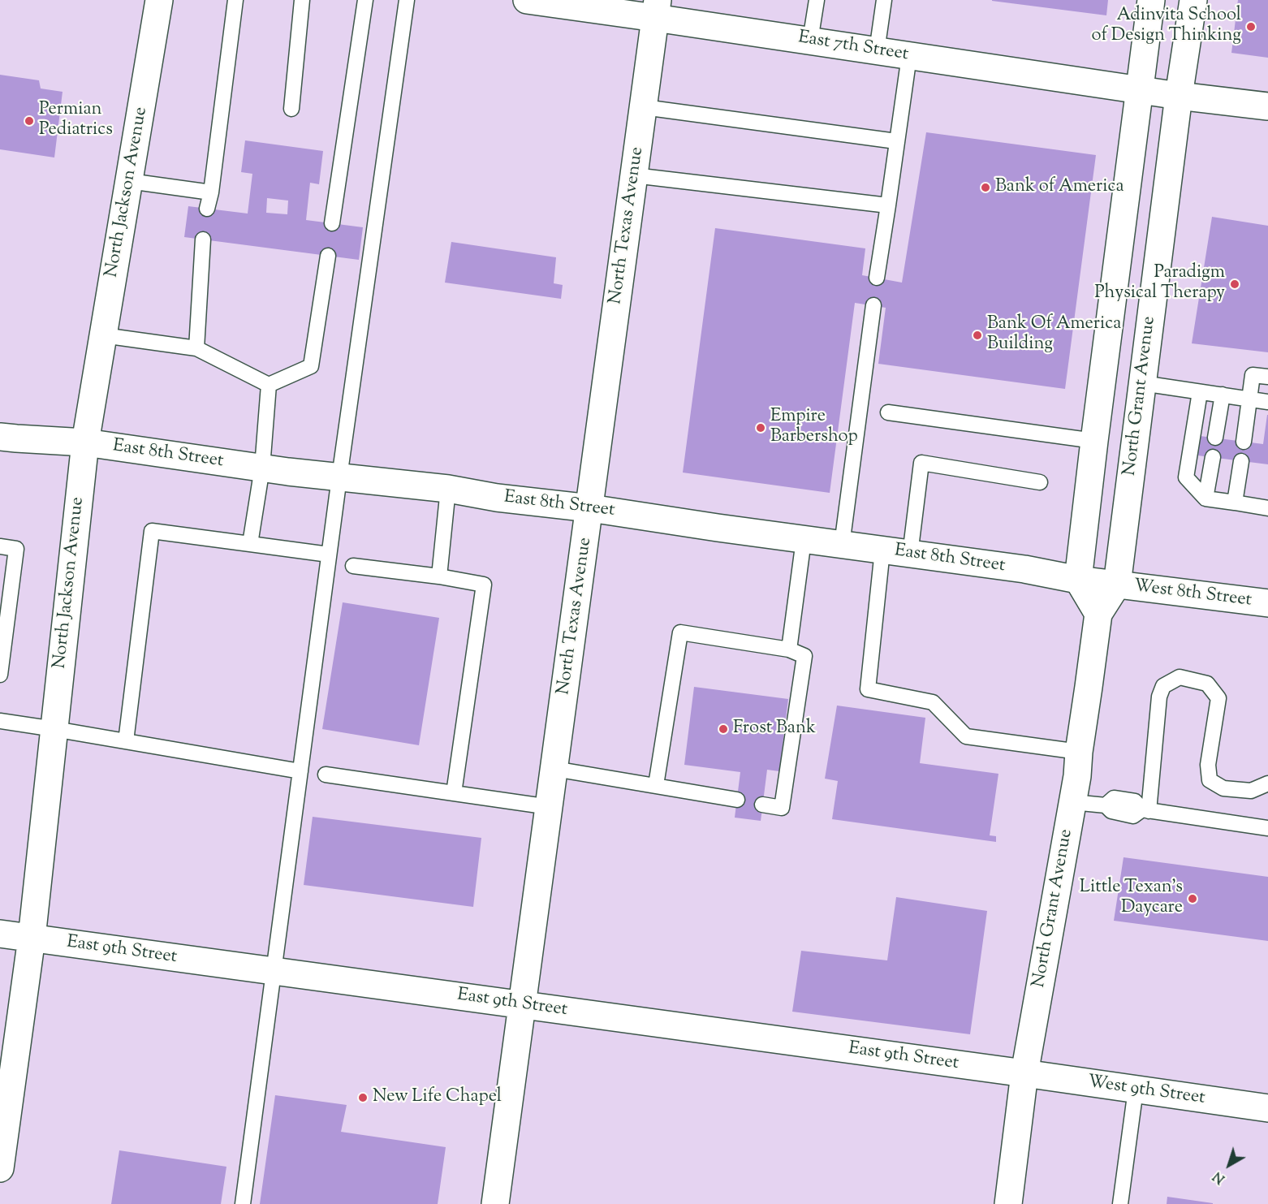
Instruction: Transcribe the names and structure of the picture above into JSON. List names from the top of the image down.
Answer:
{
  "streets": {
    "street": [
      "East 7th Street",
      "North Jackson Avenue",
      "North Texas Avenue",
      "North Grant Avenue",
      "East 8th Street",
      "West 8th Street",
      "East 9th Street",
      "West 9th Street"
    ]
  },
  "crossings": [
    ["East 7th Street", "North Texas Avenue"],
    ["East 7th Street", "North Grant Avenue"],
    ["North Jackson Avenue", "East 8th Street"],
    ["North Jackson Avenue", "East 9th Street"],
    ["North Texas Avenue", "East 8th Street"],
    ["North Texas Avenue", "East 9th Street"],
    ["North Grant Avenue", "East 8th Street"],
    ["North Grant Avenue", "West 8th Street"],
    ["North Grant Avenue", "East 9th Street"],
    ["North Grant Avenue", "West 9th Street"],
    ["East 8th Street", "West 8th Street"],
    ["East 9th Street", "West 9th Street"]
  ],
  "places": [
    "Adinvita School of Design Thinking",
    "Permian Pediatrics",
    "Bank of America",
    "Paradigm Physical Therapy",
    "Bank Of America Building",
    "Empire Barbershop",
    "Frost Bank",
    "Little Texan's Daycare",
    "New Life Chapel"
  ],
  "north": "bottom left"
}
